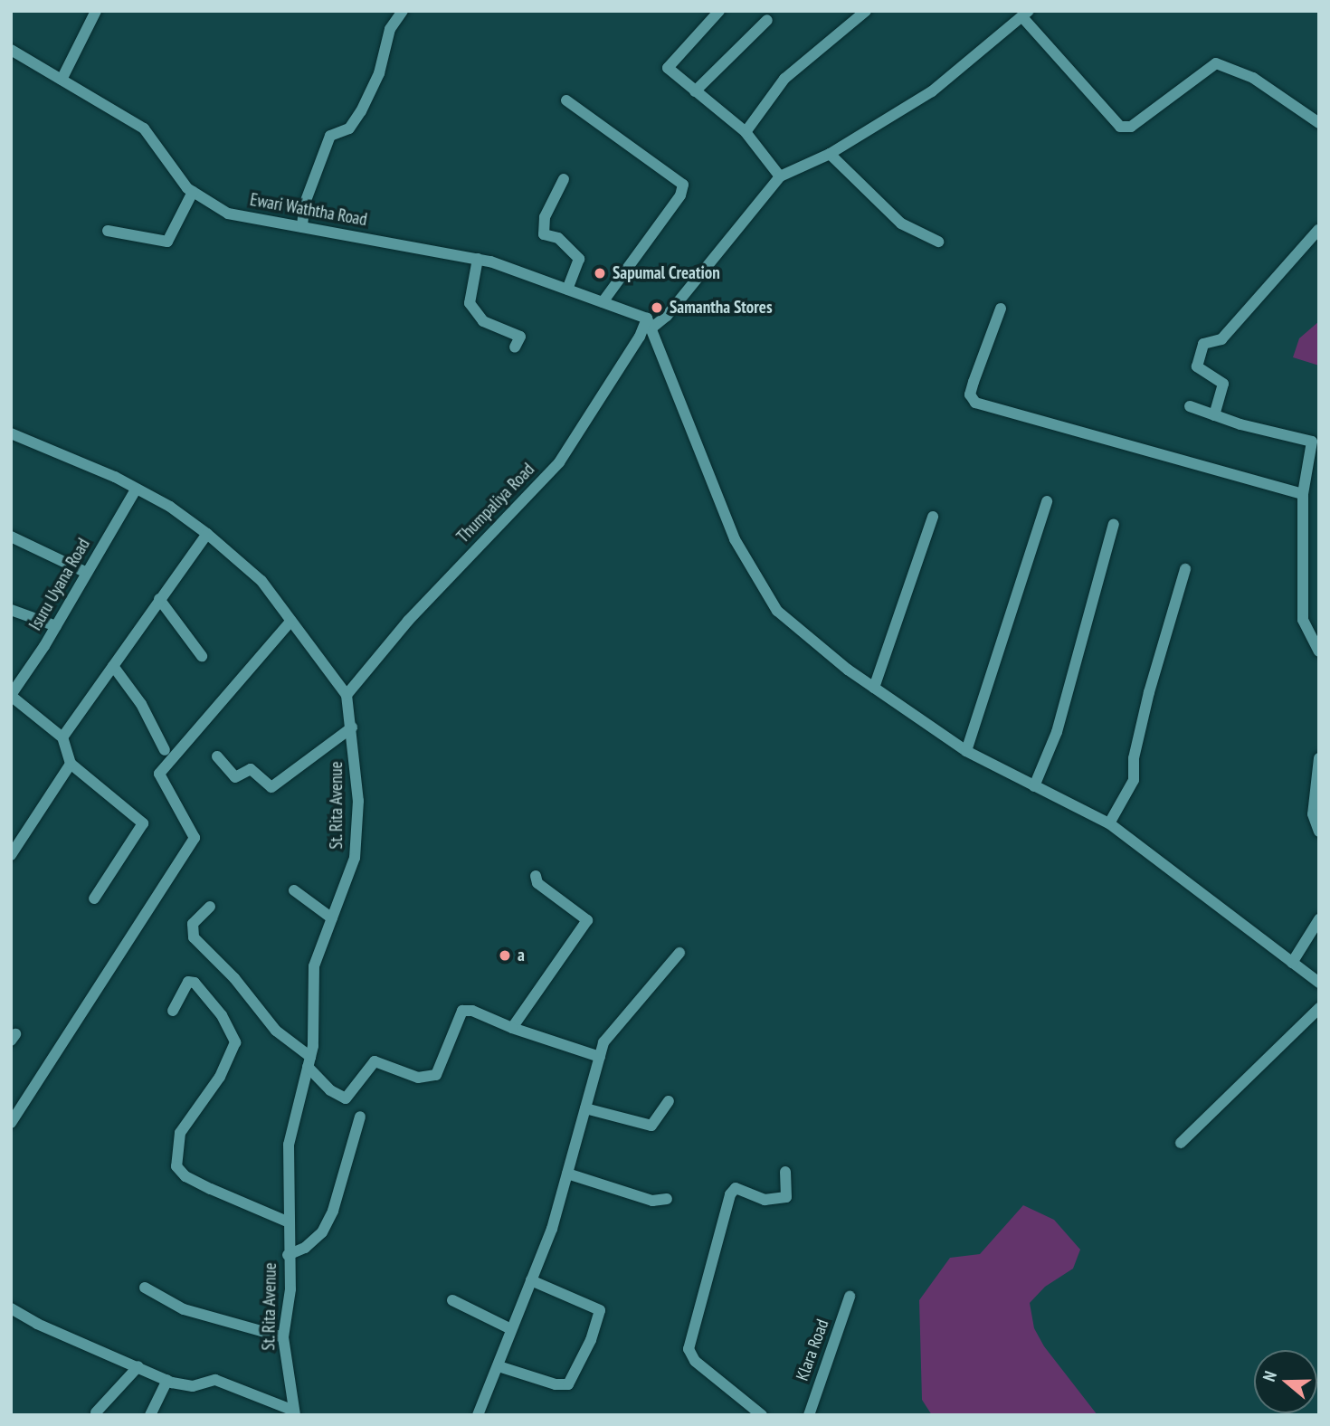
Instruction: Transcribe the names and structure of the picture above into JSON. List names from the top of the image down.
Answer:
{
  "streets": {
    "street": [
      "Ewari Waththa Road",
      "Thumpaliya Road",
      "Isuru Uyana Road",
      "St. Rita Avenue",
      "Klara Road"
    ]
  },
  "crossings": [
    ["Ewari Waththa Road", "Thumpaliya Road"],
    ["Thumpaliya Road", "St. Rita Avenue"],
    ["Isuru Uyana Road", "St. Rita Avenue"]
  ],
  "places": ["Sapumal Creation", "Samantha Stores", "a"],
  "north": "left"
}
